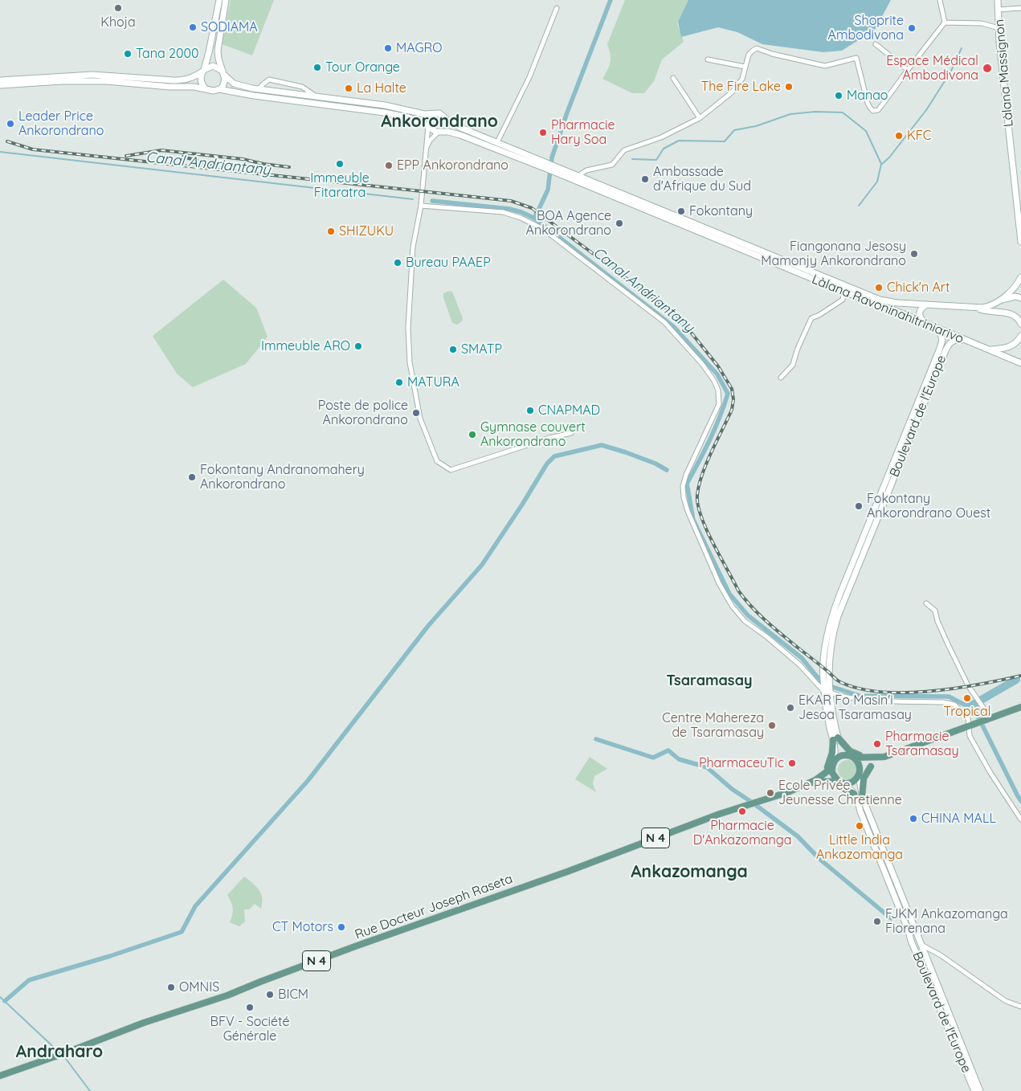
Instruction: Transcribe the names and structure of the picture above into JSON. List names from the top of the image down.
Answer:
{
  "streets": {
    "main road": [
      "Làlana Massignon",
      "Làlana Ravoninahitriniarivo",
      "Boulevard de l'Europe",
      "N 4",
      "Rue Docteur Joseph Raseta"
    ]
  },
  "crossings": [
    ["Làlana Ravoninahitriniarivo", "Boulevard de l'Europe"],
    ["Boulevard de l'Europe", "N 4"],
    ["N 4", "Rue Docteur Joseph Raseta"]
  ],
  "districts": [
    "Ankorondrano",
    "Tsaramasay",
    "Ankazomanga",
    "Andraharo"
  ],
  "water": ["Canal Andriantany"],
  "places": [
    "Khoja",
    "SODIAMA",
    "Shoprite Ambodivona",
    "MAGRO",
    "Tana 2000",
    "Tour Orange",
    "Espace Médical Ambodivona",
    "The Fire Lake",
    "La Halte",
    "Manao",
    "Leader Price Ankorondrano",
    "Pharmacie Hary Soa",
    "KFC",
    "Immeuble Fitaratra",
    "EPP Ankorondrano",
    "Ambassade d'Afrique du Sud",
    "Fokontany",
    "BOA Agence Ankorondrano",
    "SHIZUKU",
    "Fiangonana Jesosy Mamonjy Ankorondrano",
    "Bureau PAAEP",
    "Chick'n Art",
    "Immeuble ARO",
    "SMATP",
    "MATURA",
    "CNAPMAD",
    "Poste de police Ankorondrano",
    "Gymnase couvert Ankorondrano",
    "Fokontany Andranomahery Ankorondrano",
    "Fokontany Ankorondrano Ouest",
    "Tropical",
    "EKAR Fo Masin'i Jesoa Tsaramasay",
    "Centre Mahereza de Tsaramasay",
    "Pharmacie Tsaramasay",
    "PharmaceuTic",
    "Ecole Privée Jeunesse Chretienne",
    "Pharmacie D'Ankazomanga",
    "CHINA MALL",
    "Little India Ankazomanga",
    "FJKM Ankazomanga Fiorenana",
    "CT Motors",
    "OMNIS",
    "BICM",
    "BFV - Société Générale"
  ]
}
